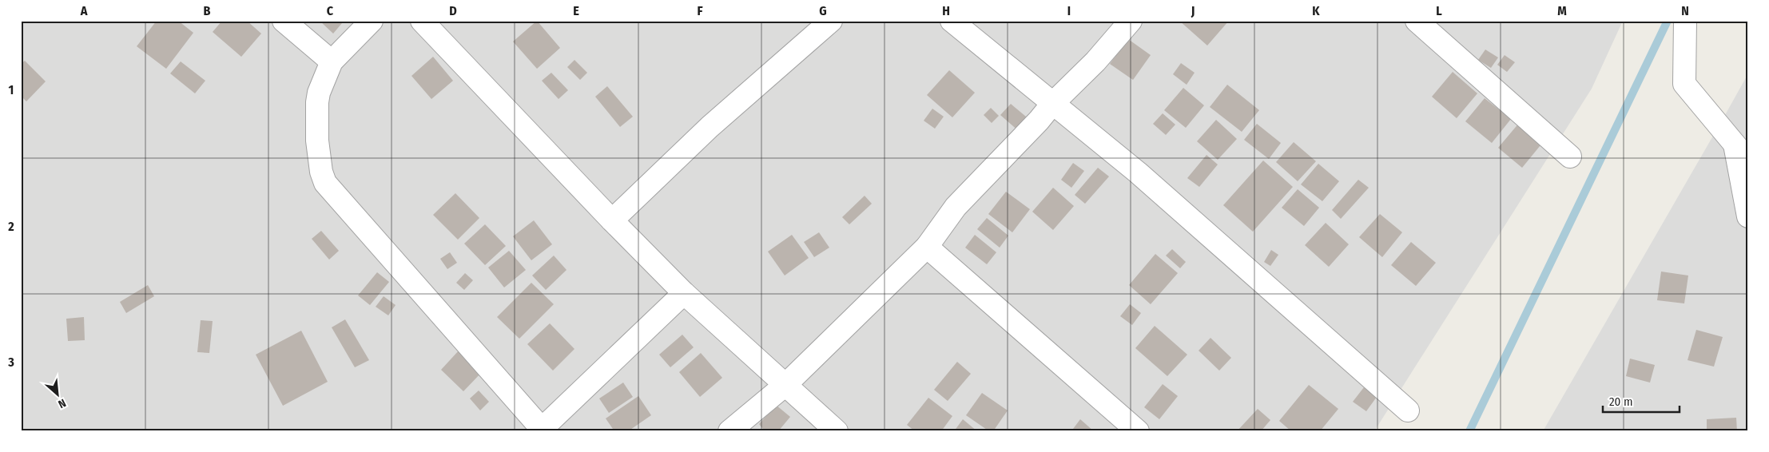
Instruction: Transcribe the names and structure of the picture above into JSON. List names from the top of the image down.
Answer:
{
  "scale_bar": "20 m",
  "north": "bottom right",
  "grid": {
    "columns": [
      "A",
      "B",
      "C",
      "D",
      "E",
      "F",
      "G",
      "H",
      "I",
      "J",
      "K",
      "L",
      "M",
      "N"
    ],
    "rows": ["1", "2", "3"]
  }
}
